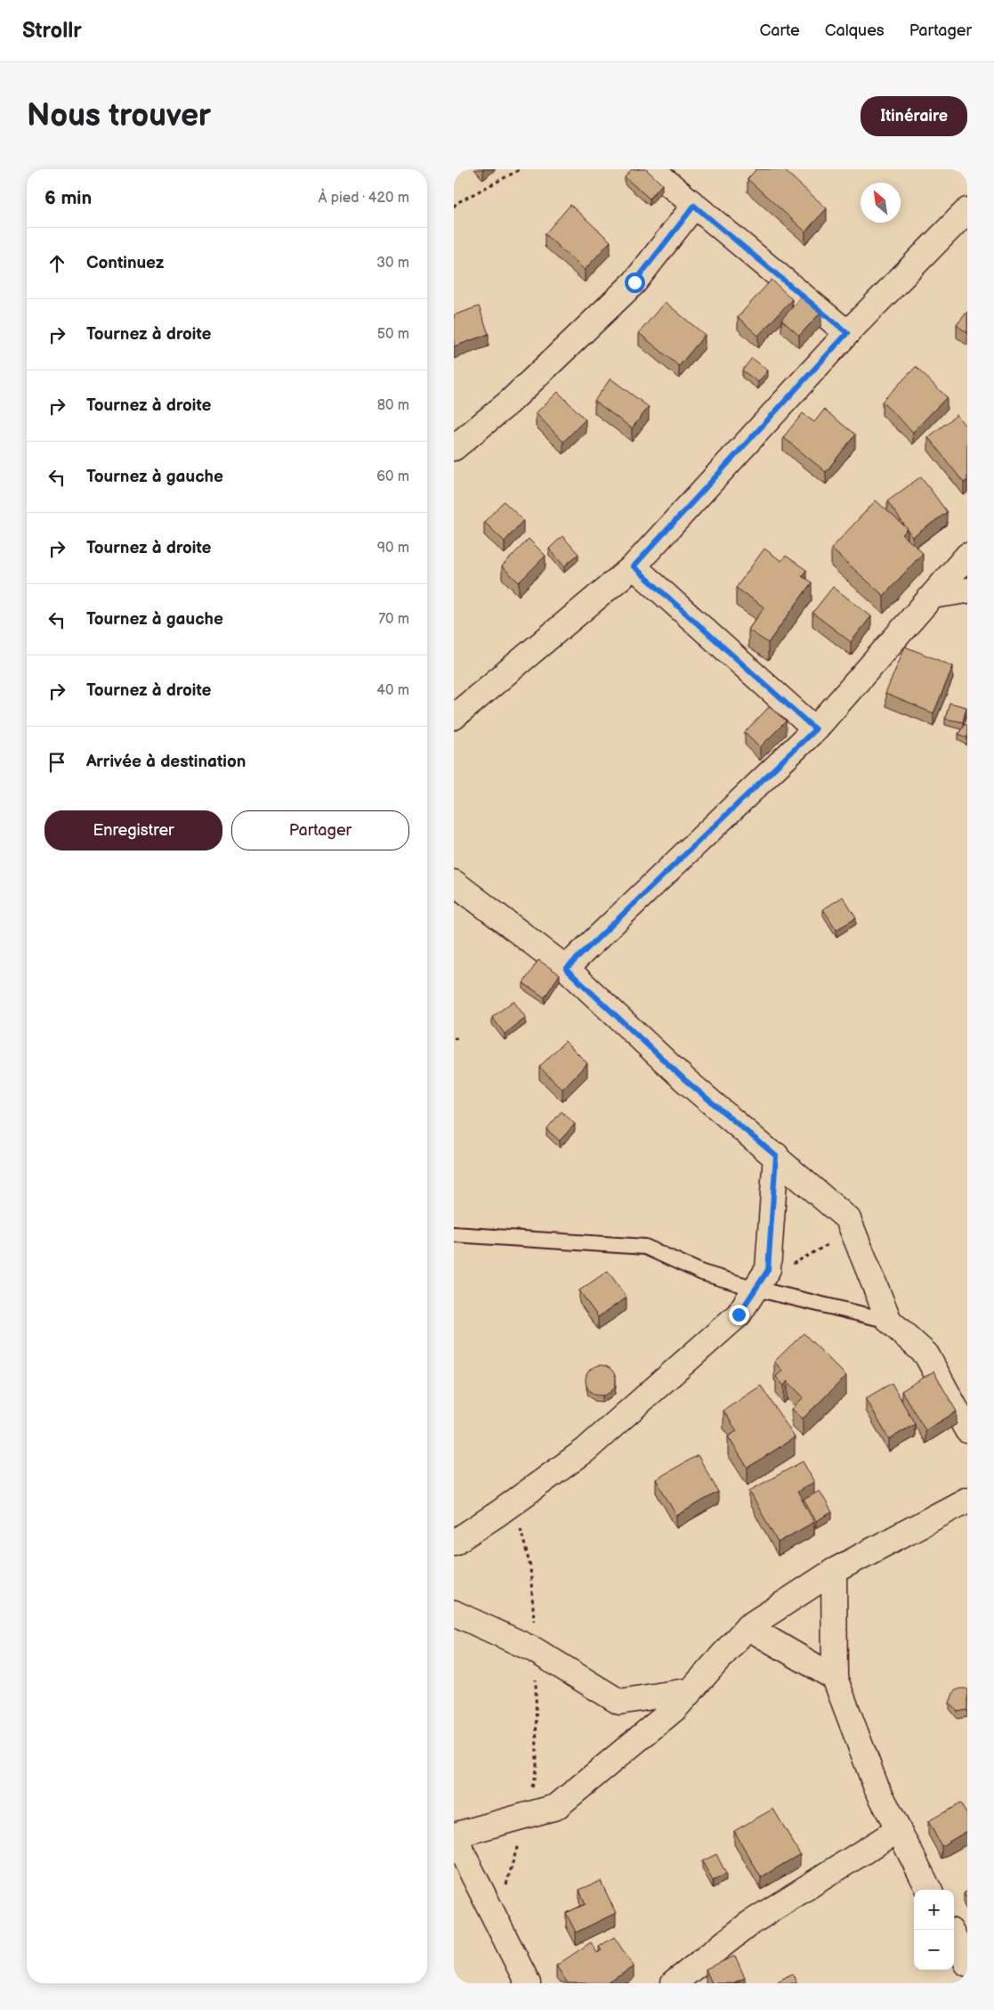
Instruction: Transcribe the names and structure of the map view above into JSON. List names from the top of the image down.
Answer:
{
  "north": "top left",
  "page": {
    "header": "Strollr",
    "nav": ["Carte", "Calques", "Partager"],
    "buttons": [
      "Itinéraire",
      ["Enregistrer", "Partager"]
    ],
    "title": "Nous trouver",
    "heading": ["6 min", "À pied · 420 m"],
    "list": [
      ["Continuez", "30 m"],
      ["Tournez à droite", "50 m"],
      ["Tournez à droite", "80 m"],
      ["Tournez à gauche", "60 m"],
      ["Tournez à droite", "90 m"],
      ["Tournez à gauche", "70 m"],
      ["Tournez à droite", "40 m"],
      "Arrivée à destination"
    ],
    "map_buttons": ["+", "−"]
  }
}
